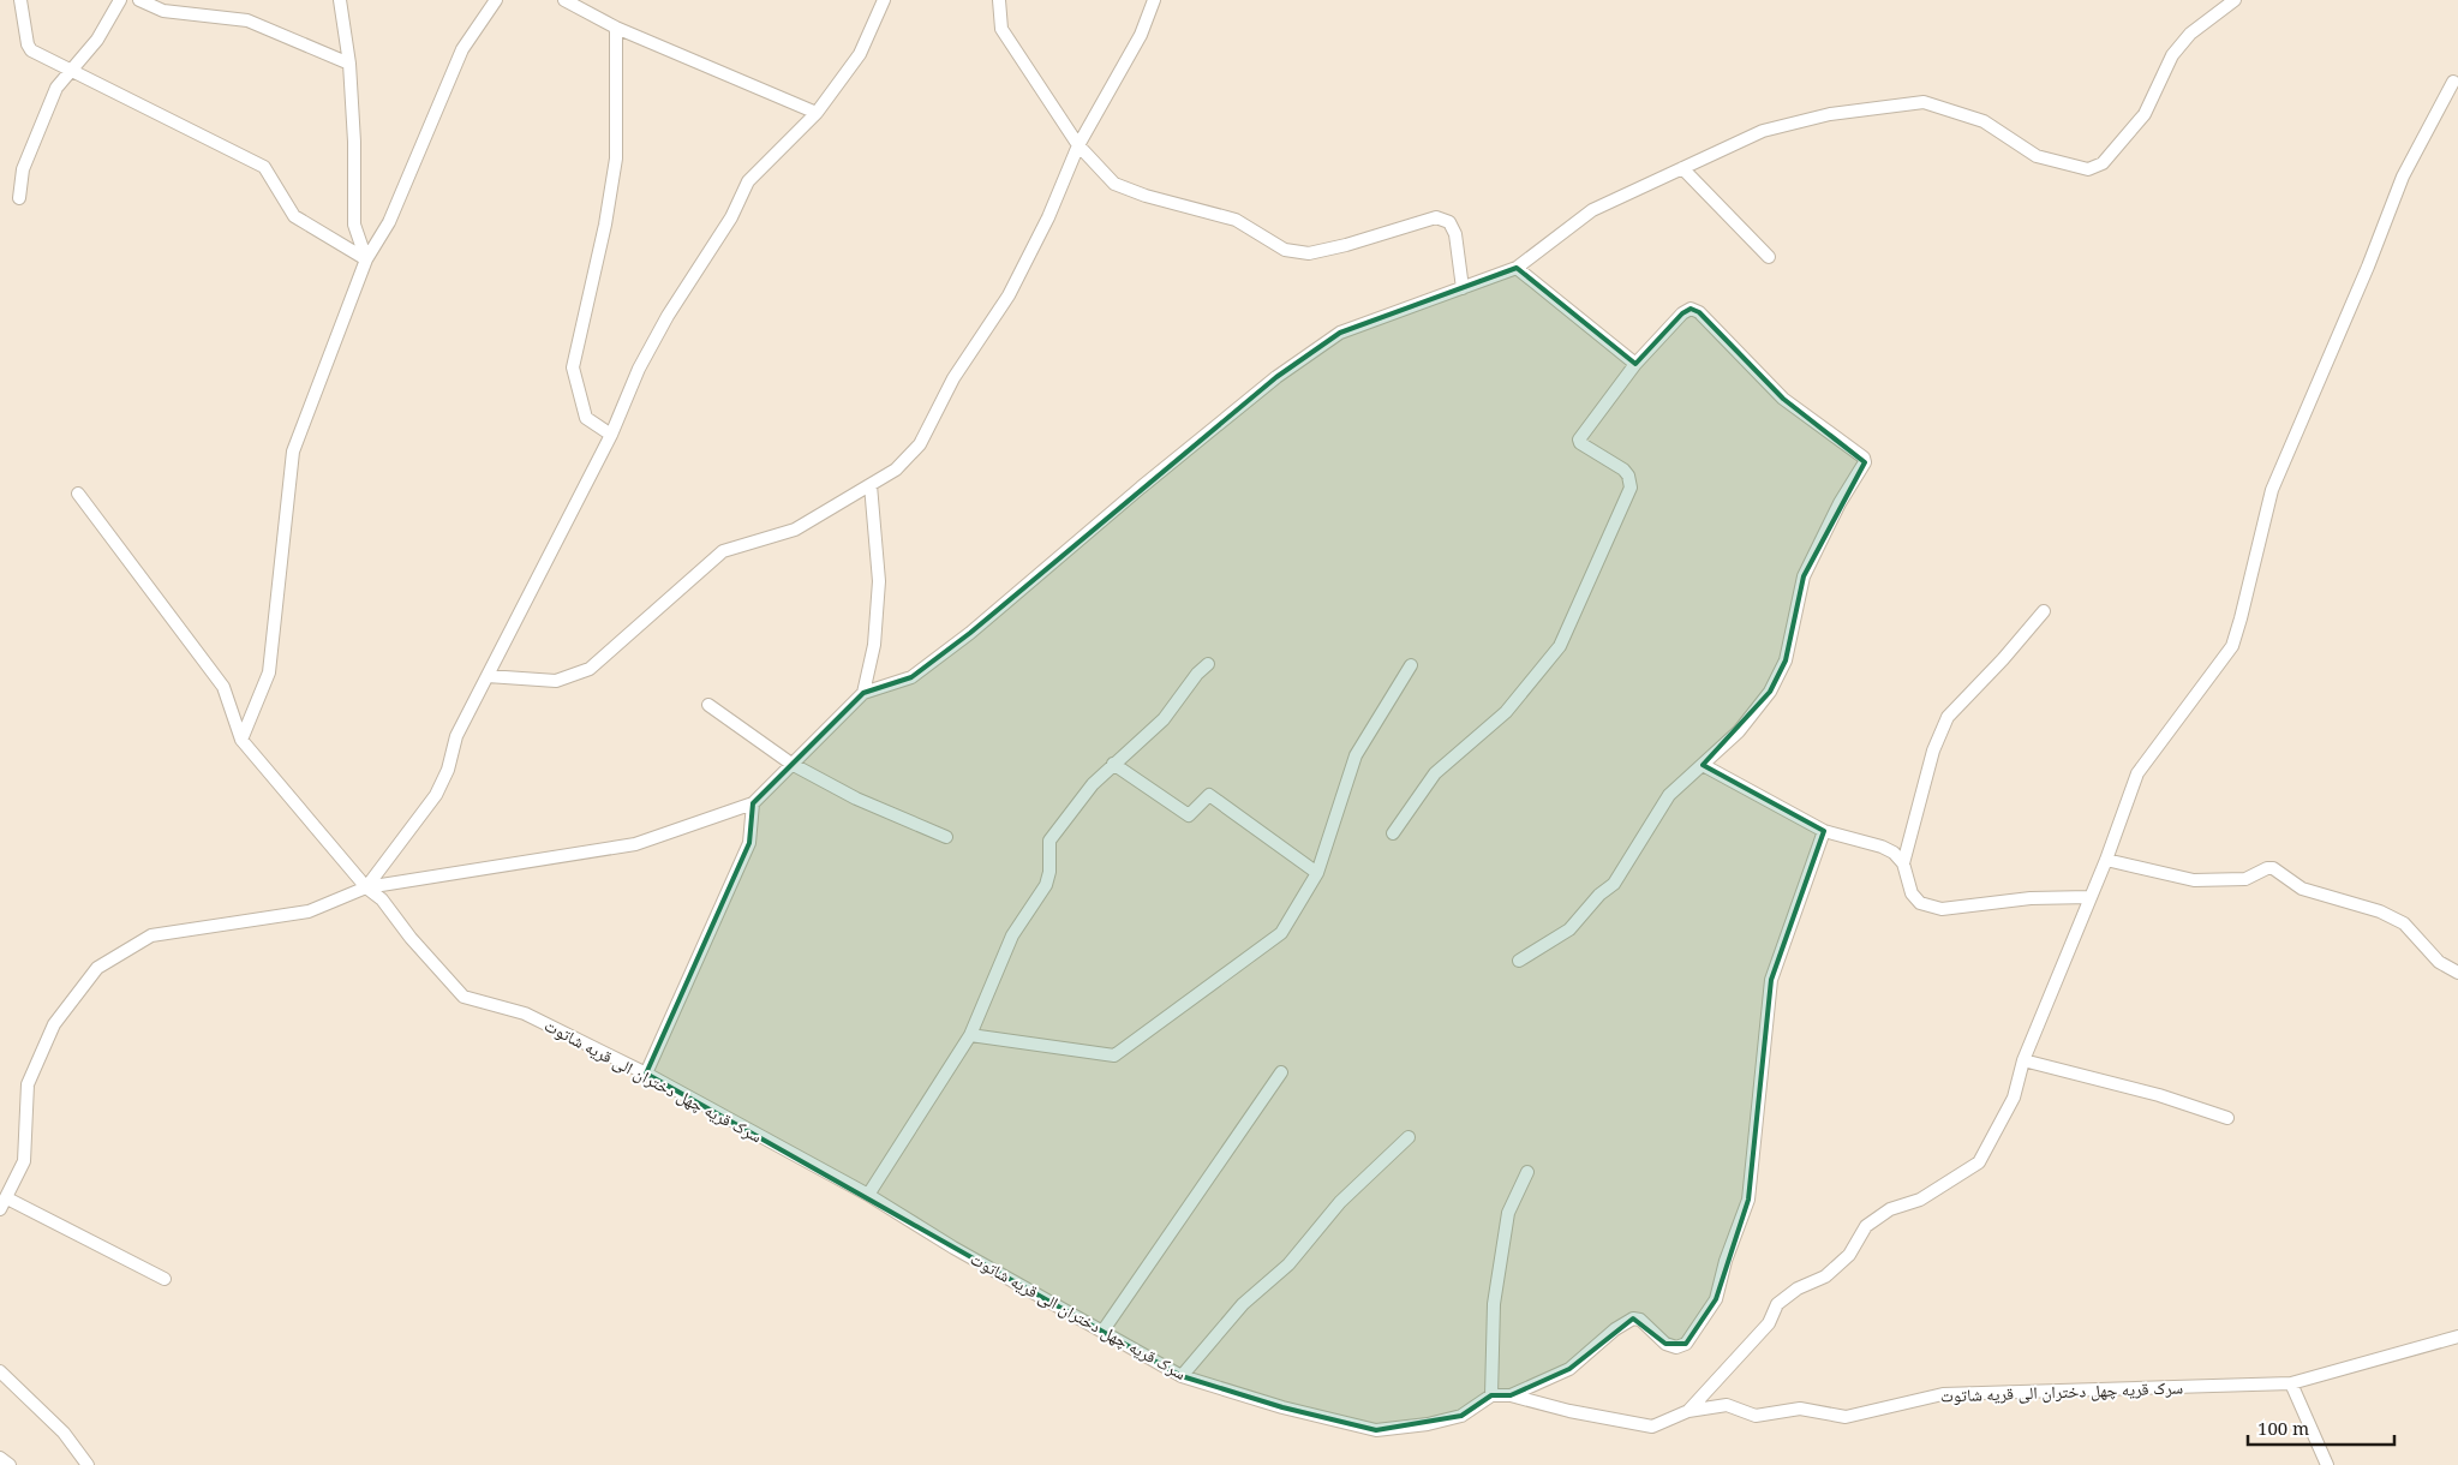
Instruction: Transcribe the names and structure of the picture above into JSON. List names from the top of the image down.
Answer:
{
  "streets": {
    "street": ["سرک قریه چهل دختران الی قریه شاتوت"]
  },
  "scale_bar": "100 m"
}
